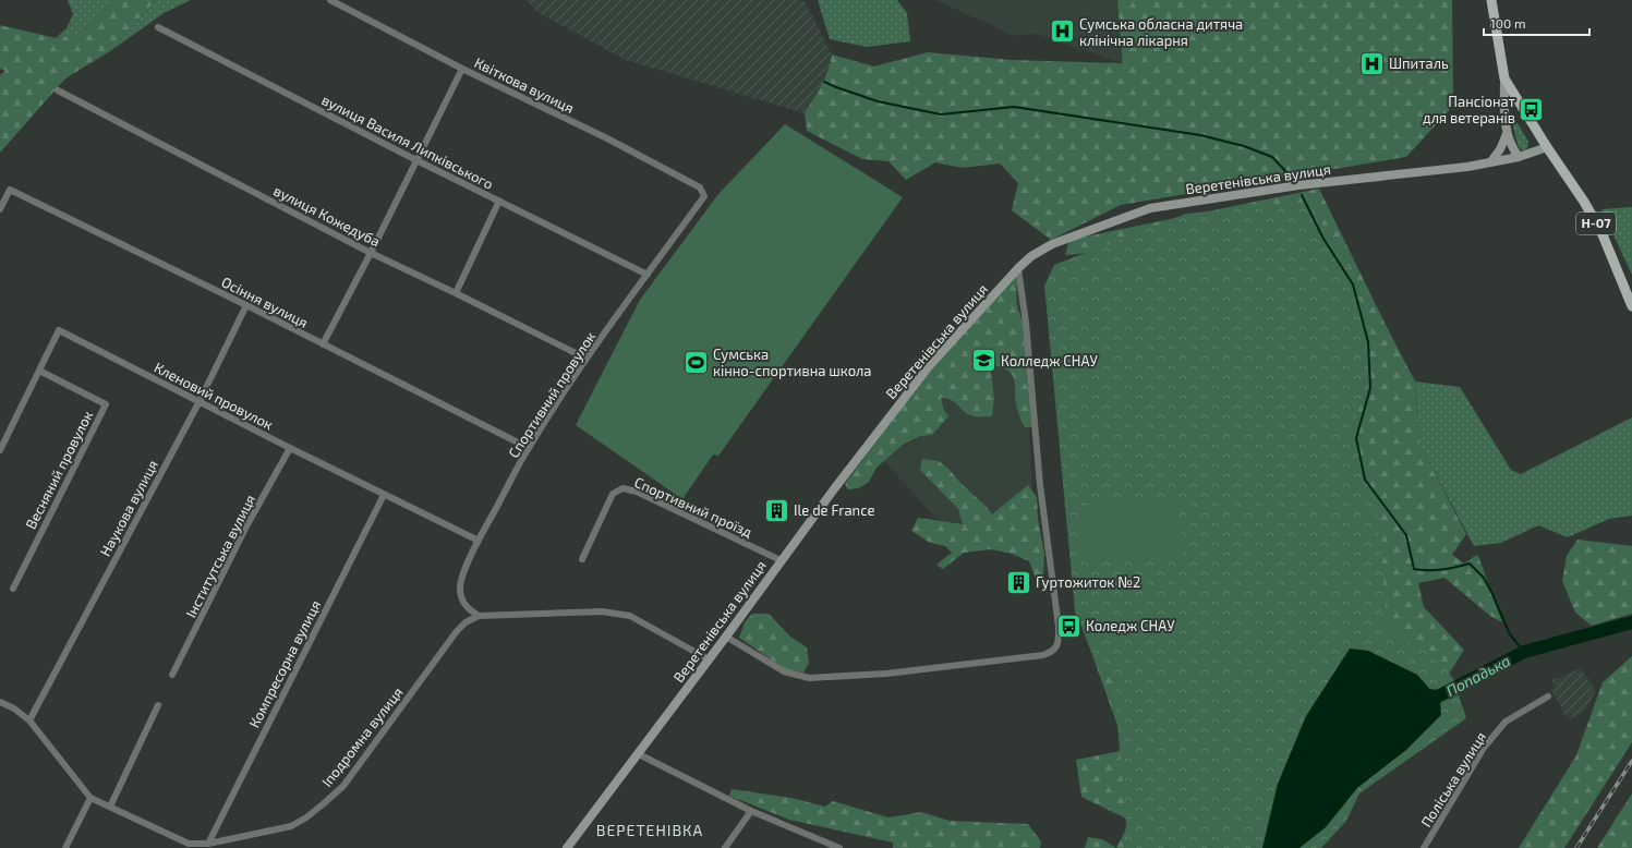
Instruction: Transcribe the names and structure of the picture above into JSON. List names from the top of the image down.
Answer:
{
  "streets": {
    "main road": ["Н-07"],
    "street": [
      "Квіткова вулиця",
      "вулиця Василя Липківського",
      "Веретенівська вулиця",
      "вулиця Кожедуба",
      "Осіння вулиця",
      "Спортивний провулок",
      "Кленовий провулок",
      "Весняний провулок",
      "Спортивний проїзд",
      "Наукова вулиця",
      "Інститутська вулиця",
      "Компресорна вулиця",
      "Іподромна вулиця",
      "Поліська вулиця"
    ]
  },
  "crossings": [
    ["Квіткова вулиця", "Спортивний провулок"],
    ["вулиця Василя Липківського", "Спортивний провулок"],
    ["Веретенівська вулиця", "Н-07"],
    ["Веретенівська вулиця", "Спортивний проїзд"],
    ["вулиця Кожедуба", "Спортивний провулок"],
    ["Осіння вулиця", "Спортивний провулок"],
    ["Осіння вулиця", "Наукова вулиця"],
    ["Спортивний провулок", "Кленовий провулок"],
    ["Спортивний провулок", "Іподромна вулиця"],
    ["Кленовий провулок", "Весняний провулок"],
    ["Кленовий провулок", "Наукова вулиця"],
    ["Кленовий провулок", "Інститутська вулиця"],
    ["Кленовий провулок", "Компресорна вулиця"],
    ["Наукова вулиця", "Іподромна вулиця"],
    ["Компресорна вулиця", "Іподромна вулиця"]
  ],
  "districts": ["ВЕРЕТЕНІВКА"],
  "water": ["Попадька"],
  "places": {
    "hospital": ["Сумська обласна дитяча клінічна лікарня", "Шпиталь"],
    "bus stop": ["Пансіонат для ветеранів", "Коледж СНАУ"],
    "school or university": ["Колледж СНАУ"],
    "sports": ["Сумська кінно-спортивна школа"],
    "building": ["Ile de France", "Гуртожиток №2"]
  },
  "scale_bar": "100 m"
}
